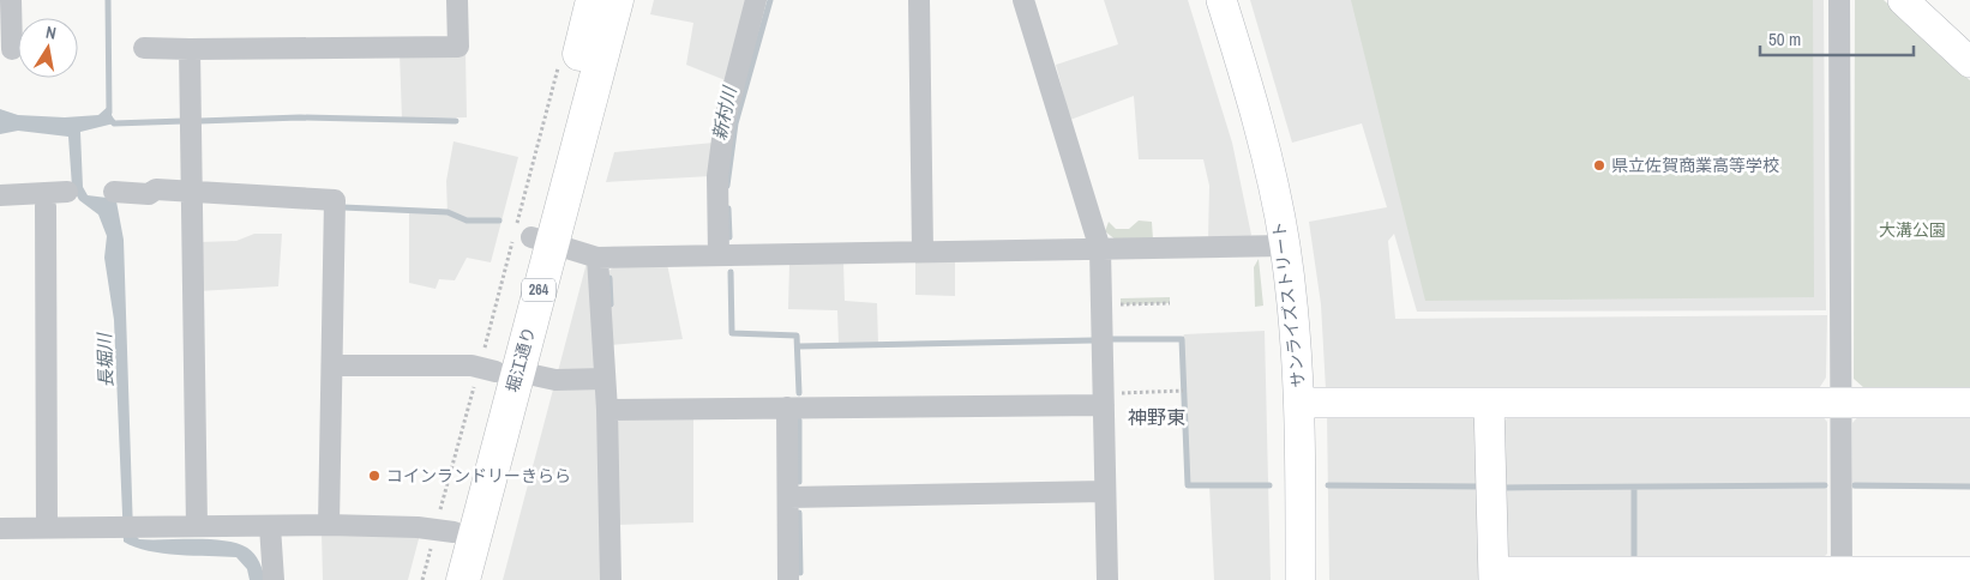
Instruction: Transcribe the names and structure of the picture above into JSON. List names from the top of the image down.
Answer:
{
  "streets": {
    "highway": ["264", "堀江通り"],
    "street": ["サンライズストリート"]
  },
  "districts": ["神野東"],
  "water": ["新村川", "長堀川"],
  "parks": ["大溝公園"],
  "places": ["県立佐賀商業高等学校", "コインランドリーきらら"],
  "scale_bar": "50 m",
  "north": "top"
}
